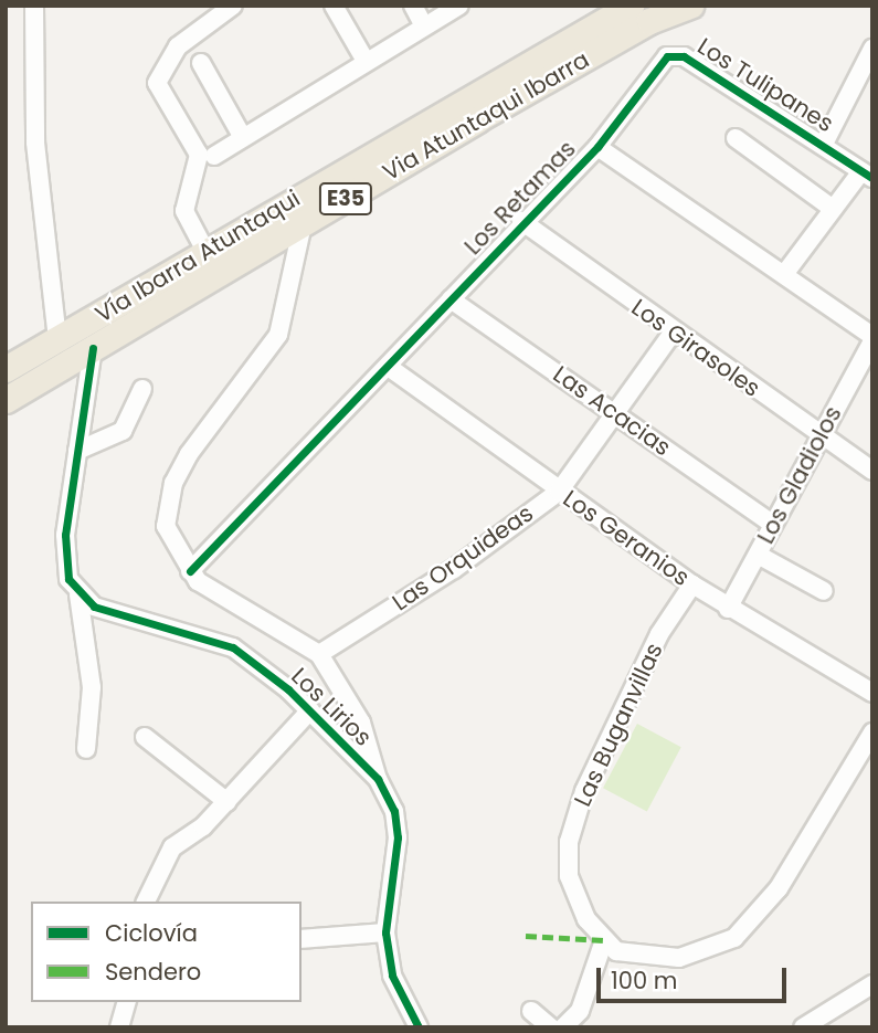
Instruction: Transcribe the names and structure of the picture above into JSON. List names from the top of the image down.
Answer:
{
  "streets": {
    "highway": ["Via Atuntaqui Ibarra", "E35", "Vía Ibarra Atuntaqui"],
    "street": [
      "Los Tulipanes",
      "Los Retamas",
      "Los Girasoles",
      "Las Acacias",
      "Los Gladiolos",
      "Los Geranios",
      "Las Orquideas",
      "Los Lirios",
      "Las Buganvillas"
    ]
  },
  "crossings": [
    ["Los Tulipanes", "Los Retamas"],
    ["Los Retamas", "Los Girasoles"],
    ["Los Retamas", "Las Acacias"],
    ["Los Retamas", "Los Geranios"],
    ["Los Girasoles", "Los Gladiolos"],
    ["Los Girasoles", "Las Orquideas"],
    ["Las Acacias", "Los Gladiolos"],
    ["Las Acacias", "Las Orquideas"],
    ["Los Gladiolos", "Los Geranios"],
    ["Los Geranios", "Las Orquideas"],
    ["Los Geranios", "Las Buganvillas"]
  ],
  "legend": ["Ciclovía", "Sendero"],
  "scale_bar": "100 m"
}
